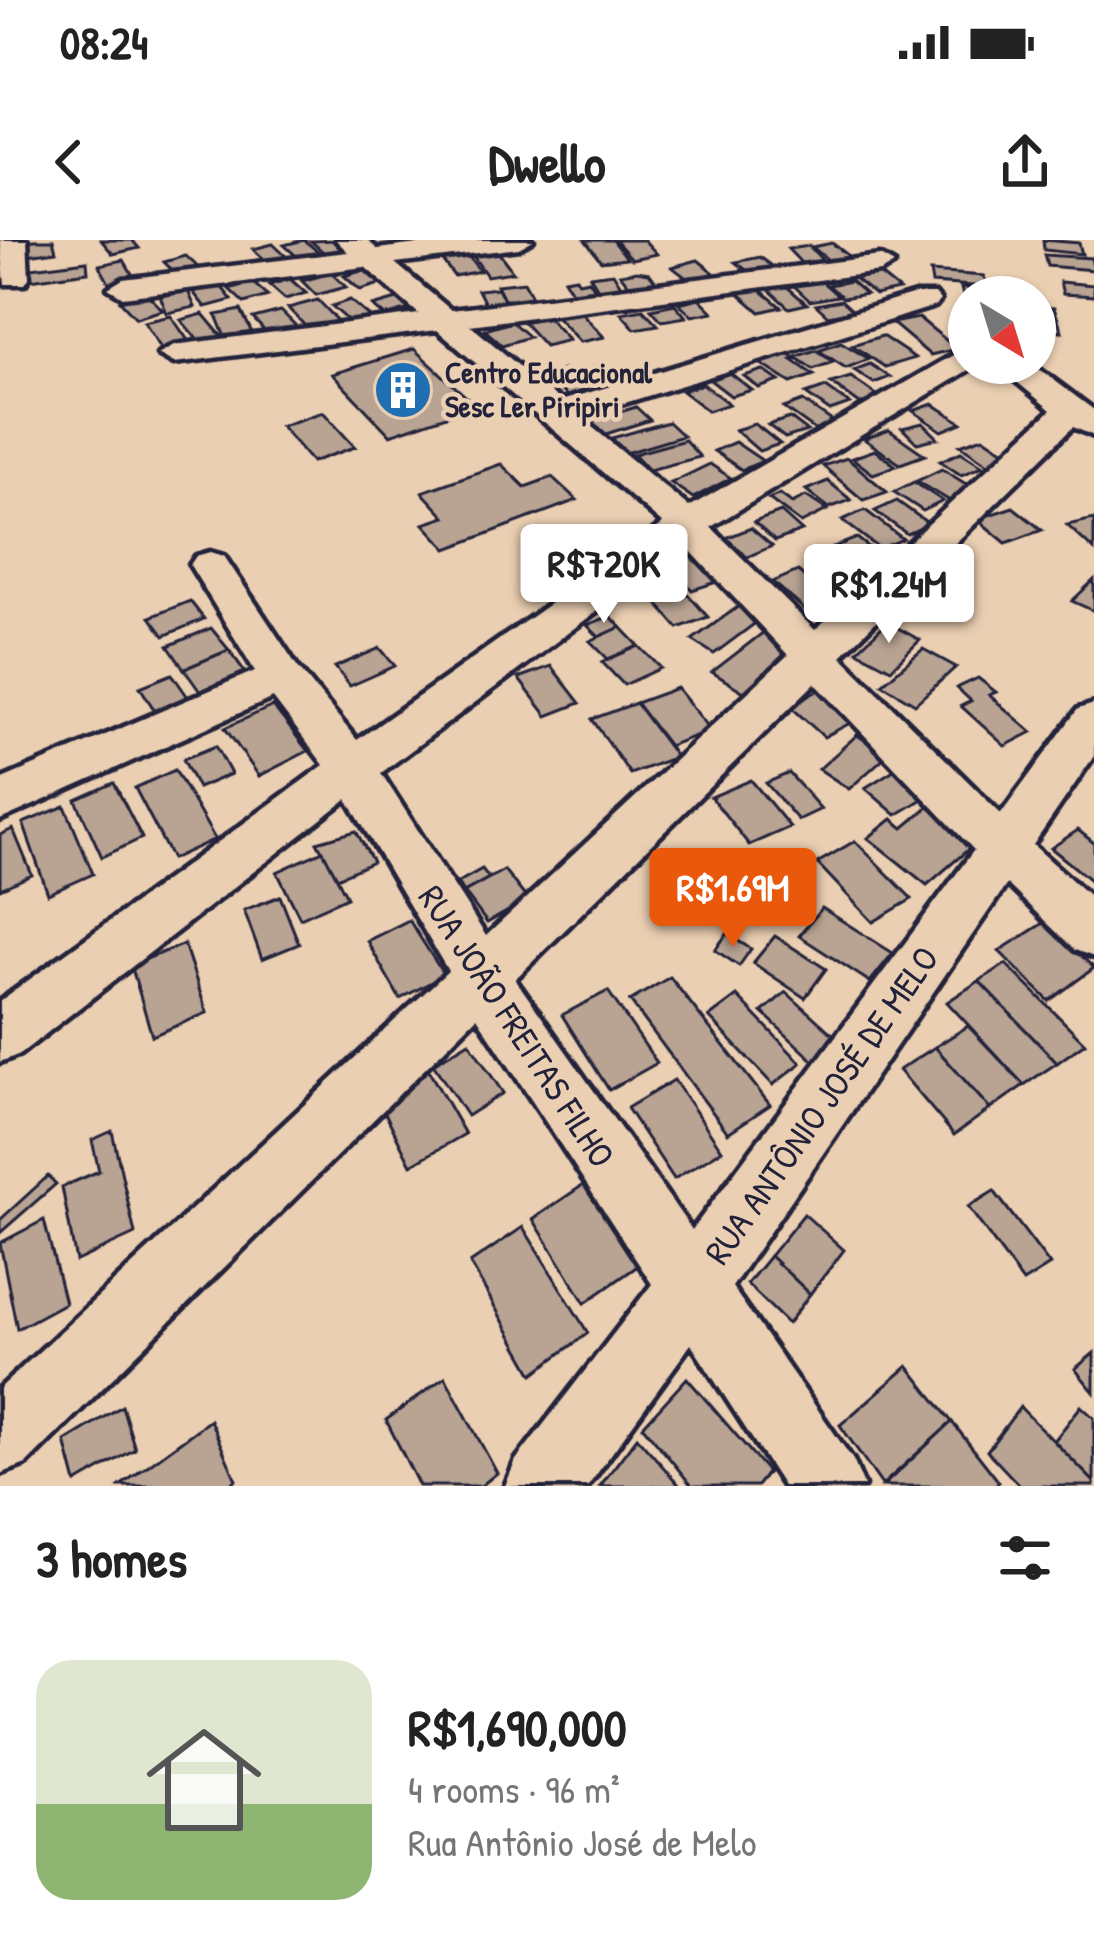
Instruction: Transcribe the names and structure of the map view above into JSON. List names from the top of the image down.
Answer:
{
  "streets": {
    "street": ["RUA JOÃO FREITAS FILHO", "RUA ANTÔNIO JOSÉ DE MELO"]
  },
  "crossings": [
    ["RUA JOÃO FREITAS FILHO", "RUA ANTÔNIO JOSÉ DE MELO"]
  ],
  "places": {
    "building": ["Centro Educacional Sesc Ler Piripiri"]
  },
  "north": "bottom right",
  "page": {
    "status": "08:24",
    "header": "Dwello",
    "price": ["R$720K", "R$1.24M", "R$1.69M"],
    "heading": "3 homes",
    "list": [
      {
        "name": "R$1,690,000",
        "note": "4 rooms · 96 m² · Rua Antônio José de Melo"
      }
    ]
  }
}
